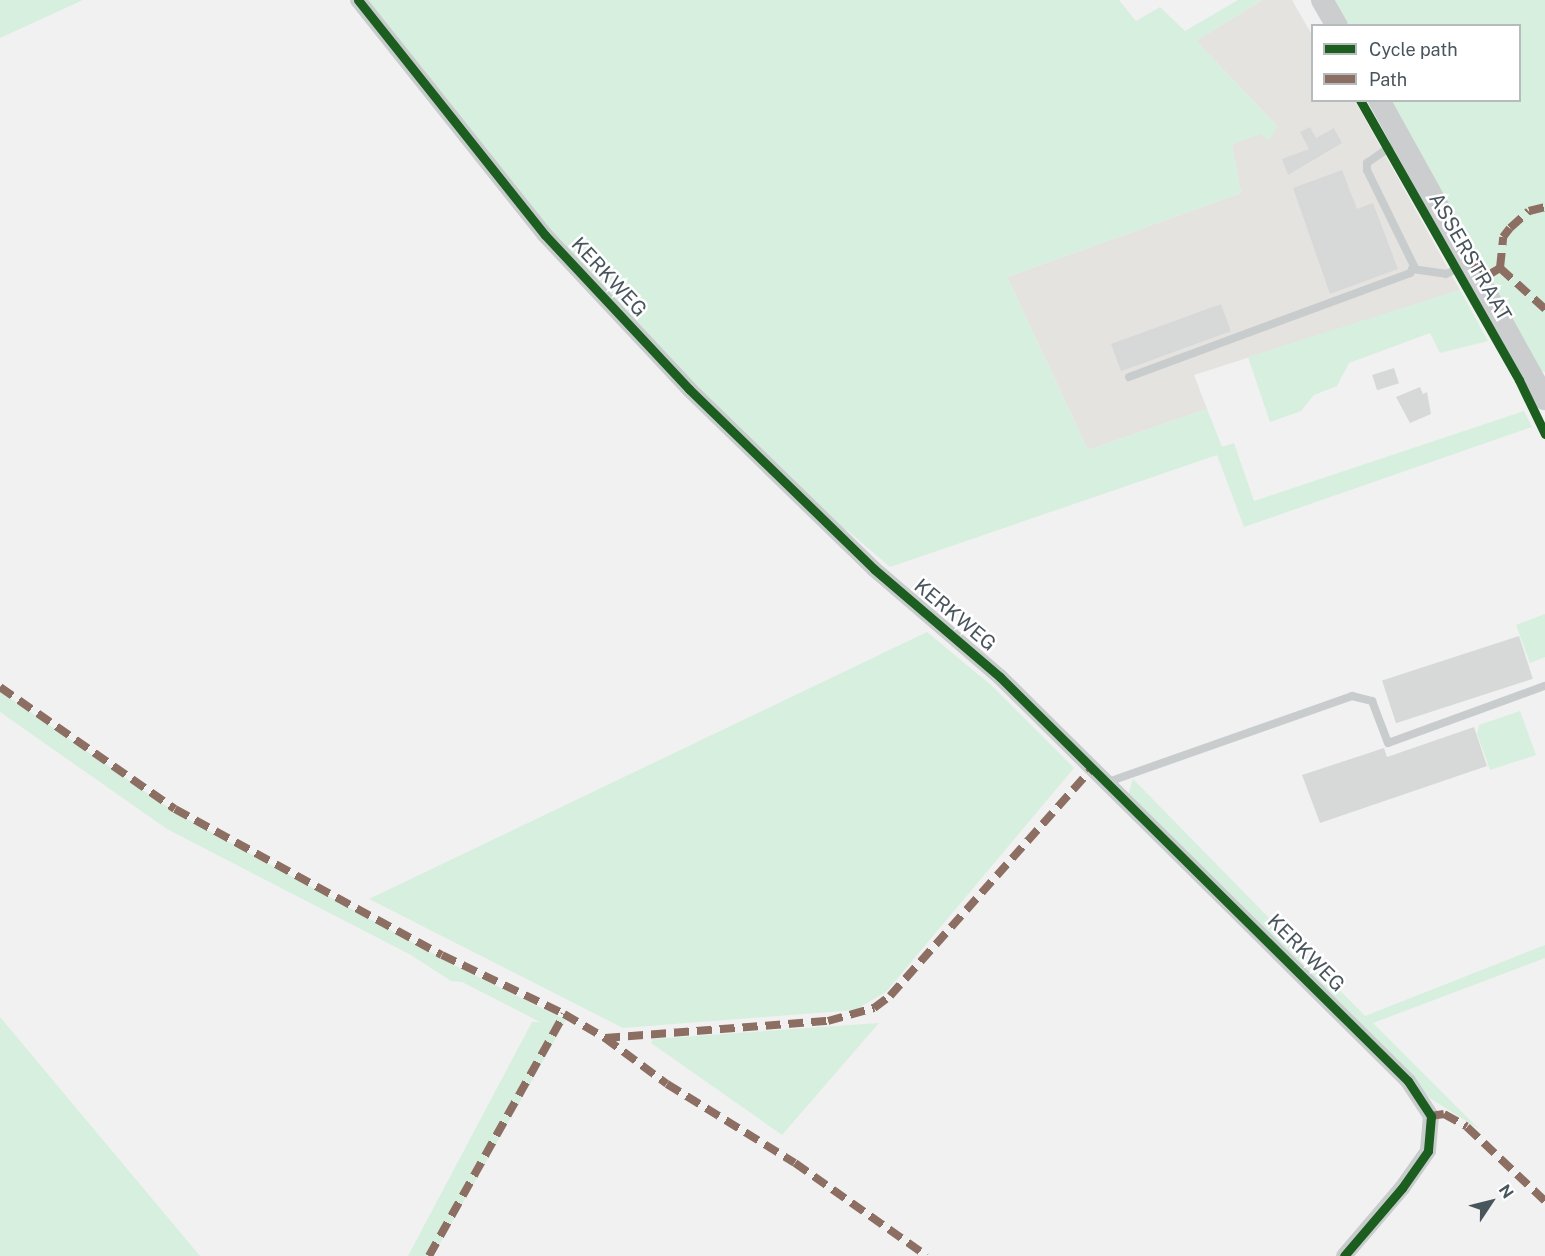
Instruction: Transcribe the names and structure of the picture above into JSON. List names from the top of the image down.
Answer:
{
  "streets": {
    "main road": ["ASSERSTRAAT"],
    "street": ["KERKWEG"]
  },
  "legend": ["Cycle path", "Path"],
  "north": "top right"
}
